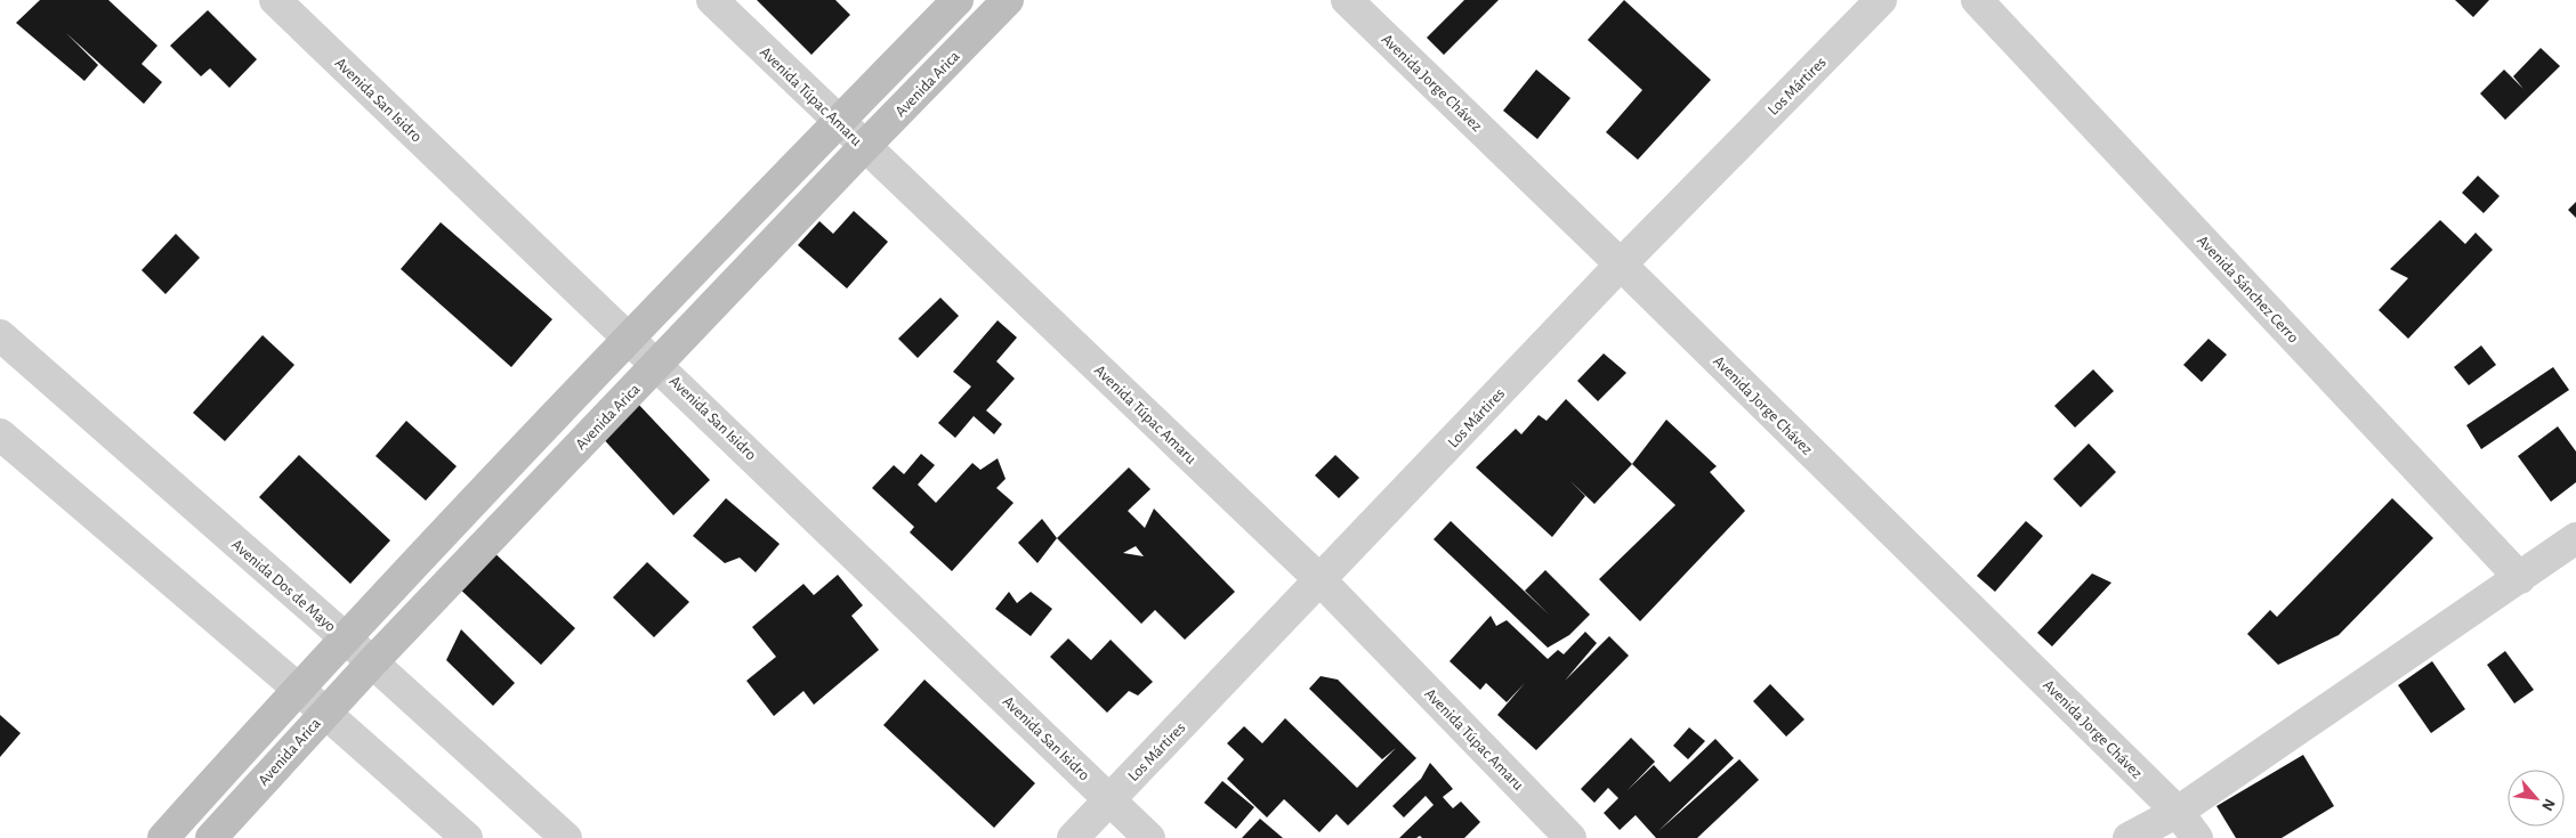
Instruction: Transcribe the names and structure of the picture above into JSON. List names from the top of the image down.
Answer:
{
  "streets": {
    "street": [
      "Avenida Jorge Chávez",
      "Avenida Arica",
      "Los Mártires",
      "Avenida Túpac Amaru",
      "Avenida San Isidro",
      "Avenida Sánchez Cerro",
      "Avenida Dos de Mayo"
    ]
  },
  "crossings": [
    ["Avenida Jorge Chávez", "Los Mártires"],
    ["Avenida Arica", "Avenida Túpac Amaru"],
    ["Avenida Arica", "Avenida San Isidro"],
    ["Avenida Arica", "Avenida Dos de Mayo"],
    ["Los Mártires", "Avenida Túpac Amaru"],
    ["Los Mártires", "Avenida San Isidro"]
  ],
  "north": "bottom right"
}
